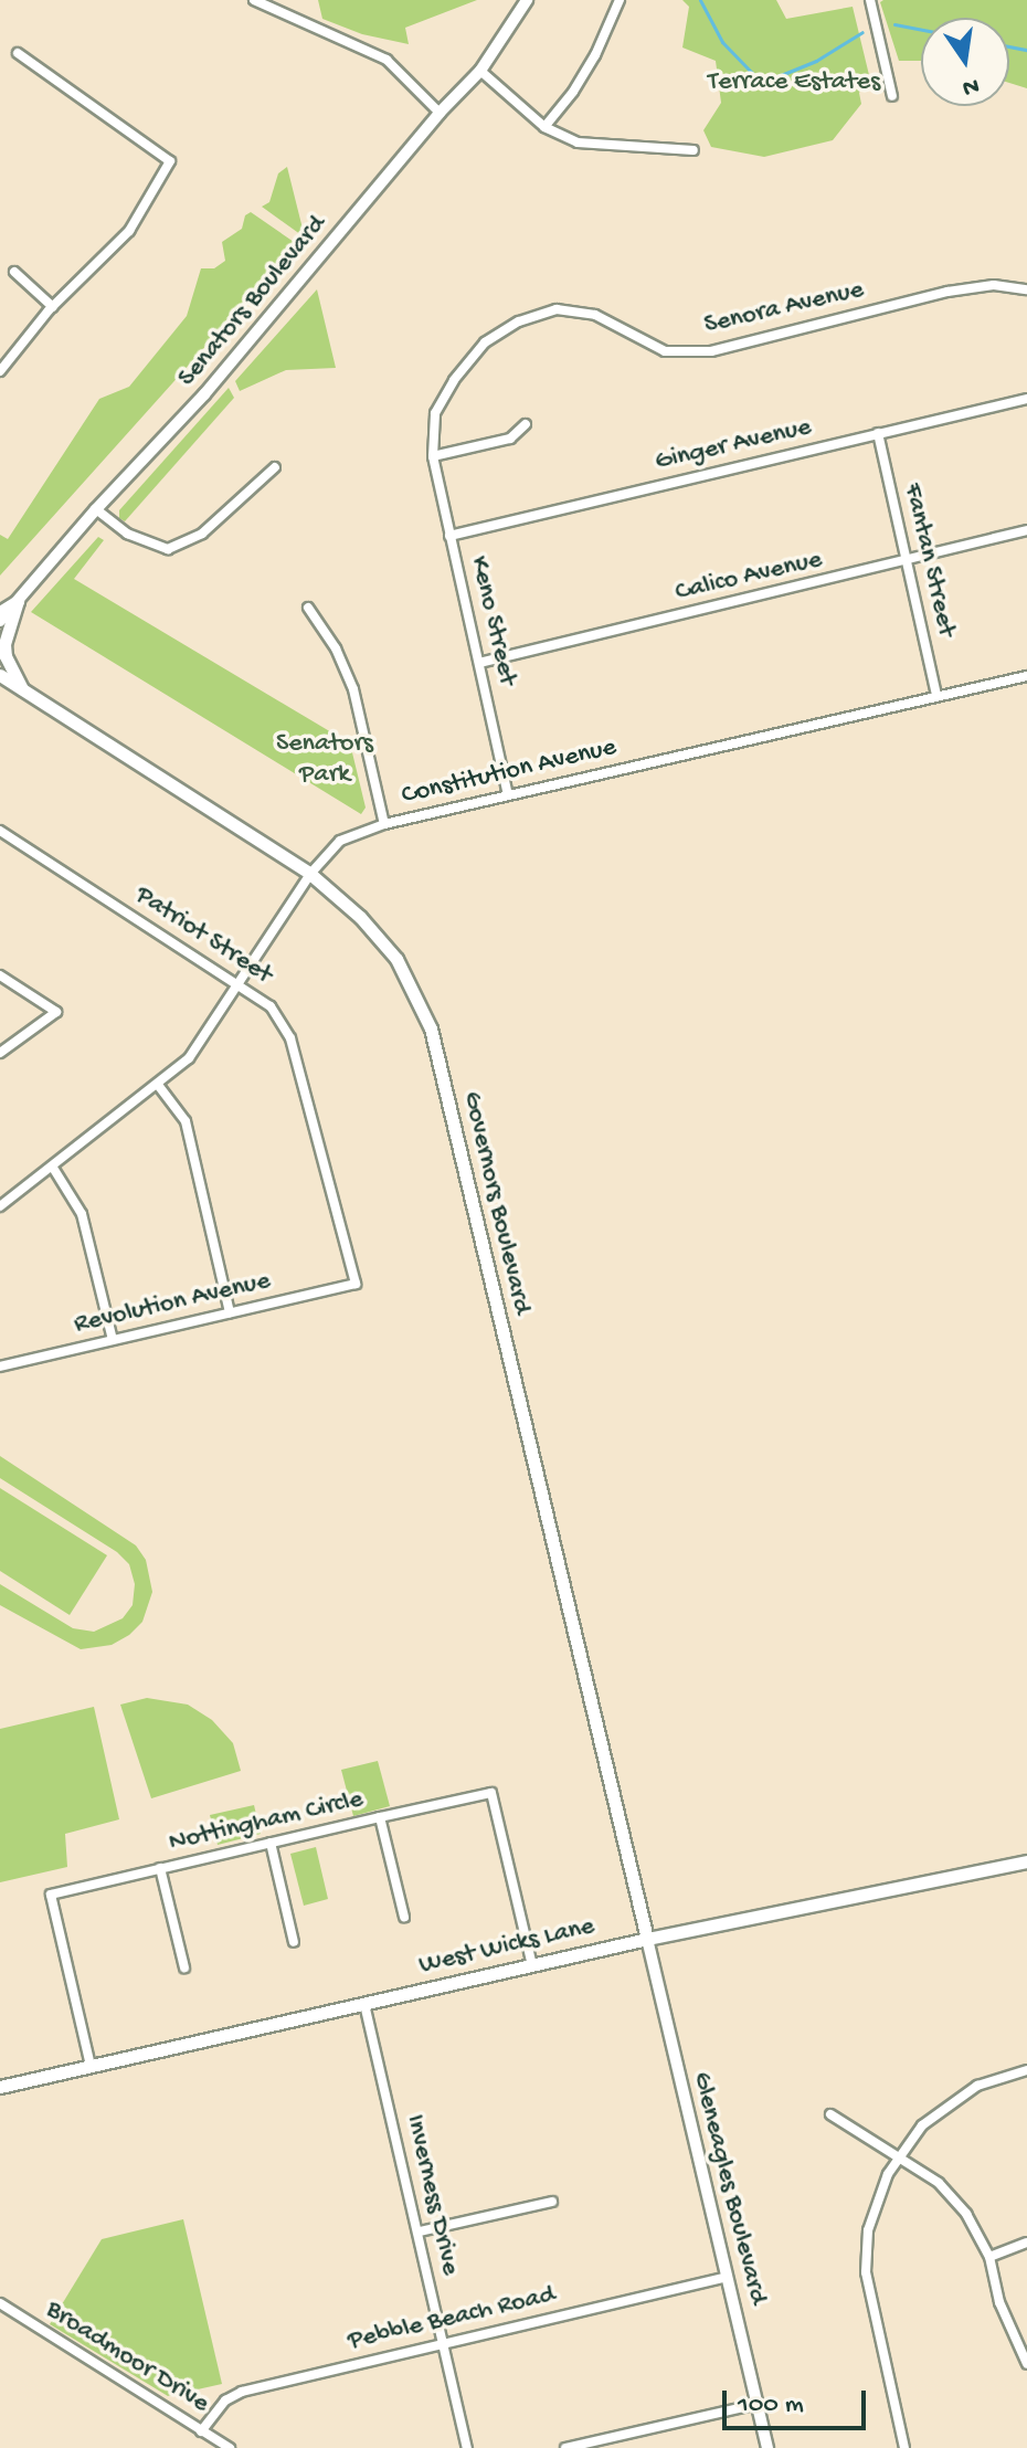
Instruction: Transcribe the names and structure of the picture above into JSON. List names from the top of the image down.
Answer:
{
  "streets": {
    "main road": ["Governors Boulevard", "West Wicks Lane"],
    "street": [
      "Senators Boulevard",
      "Senora Avenue",
      "Ginger Avenue",
      "Fantan Street",
      "Calico Avenue",
      "Keno Street",
      "Constitution Avenue",
      "Patriot Street",
      "Revolution Avenue",
      "Nottingham Circle",
      "Gleneagles Boulevard",
      "Inverness Drive",
      "Pebble Beach Road",
      "Broadmoor Drive"
    ]
  },
  "crossings": [
    ["Senora Avenue", "Keno Street"],
    ["Ginger Avenue", "Fantan Street"],
    ["Ginger Avenue", "Keno Street"],
    ["Fantan Street", "Calico Avenue"],
    ["Fantan Street", "Constitution Avenue"],
    ["Calico Avenue", "Keno Street"],
    ["Keno Street", "Constitution Avenue"],
    ["Constitution Avenue", "Patriot Street"],
    ["Constitution Avenue", "Governors Boulevard"],
    ["Patriot Street", "Revolution Avenue"],
    ["Governors Boulevard", "West Wicks Lane"],
    ["Governors Boulevard", "Gleneagles Boulevard"],
    ["Nottingham Circle", "West Wicks Lane"],
    ["West Wicks Lane", "Gleneagles Boulevard"],
    ["West Wicks Lane", "Inverness Drive"],
    ["Gleneagles Boulevard", "Pebble Beach Road"],
    ["Inverness Drive", "Pebble Beach Road"],
    ["Pebble Beach Road", "Broadmoor Drive"]
  ],
  "parks": ["Terrace Estates", "Senators Park"],
  "scale_bar": "100 m",
  "north": "bottom"
}
